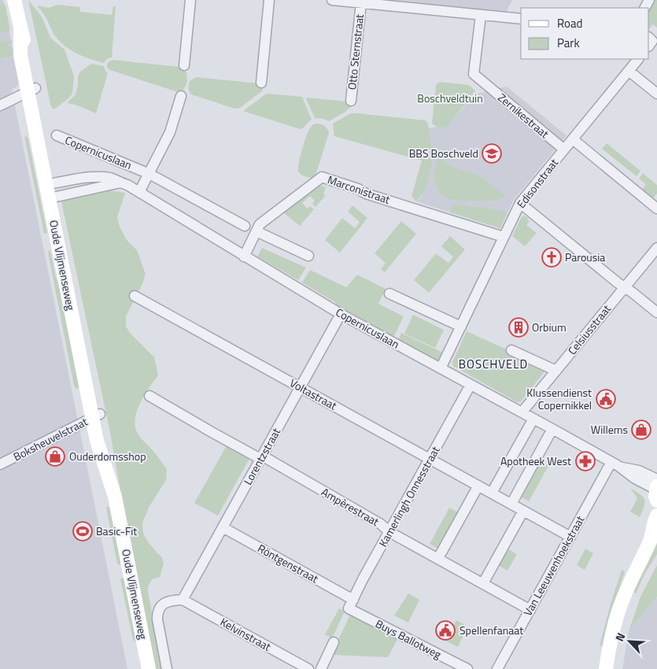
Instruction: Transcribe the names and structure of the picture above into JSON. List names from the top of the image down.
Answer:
{
  "streets": {
    "street": [
      "Otto Sternstraat",
      "Zernikestraat",
      "Copernicuslaan",
      "Edisonstraat",
      "Marconistraat",
      "Oude Vlijmenseweg",
      "Celsiusstraat",
      "Voltastraat",
      "Boksheuvelstraat",
      "Lorentzstraat",
      "Kamerlingh Onnesstraat",
      "Ampèrestraat",
      "Röntgenstraat",
      "Van Leeuwenhoekstraat",
      "Kelvinstraat",
      "Buys Ballotweg"
    ]
  },
  "crossings": [
    ["Zernikestraat", "Edisonstraat"],
    ["Copernicuslaan", "Edisonstraat"],
    ["Copernicuslaan", "Marconistraat"],
    ["Copernicuslaan", "Oude Vlijmenseweg"],
    ["Copernicuslaan", "Celsiusstraat"],
    ["Copernicuslaan", "Lorentzstraat"],
    ["Copernicuslaan", "Kamerlingh Onnesstraat"],
    ["Copernicuslaan", "Van Leeuwenhoekstraat"],
    ["Edisonstraat", "Marconistraat"],
    ["Oude Vlijmenseweg", "Boksheuvelstraat"],
    ["Oude Vlijmenseweg", "Lorentzstraat"],
    ["Oude Vlijmenseweg", "Kelvinstraat"],
    ["Voltastraat", "Lorentzstraat"],
    ["Voltastraat", "Kamerlingh Onnesstraat"],
    ["Voltastraat", "Van Leeuwenhoekstraat"],
    ["Lorentzstraat", "Ampèrestraat"],
    ["Lorentzstraat", "Röntgenstraat"],
    ["Lorentzstraat", "Kelvinstraat"],
    ["Kamerlingh Onnesstraat", "Ampèrestraat"],
    ["Kamerlingh Onnesstraat", "Röntgenstraat"],
    ["Kamerlingh Onnesstraat", "Buys Ballotweg"],
    ["Ampèrestraat", "Van Leeuwenhoekstraat"],
    ["Röntgenstraat", "Buys Ballotweg"]
  ],
  "districts": ["BOSCHVELD"],
  "parks": ["Boschveldtuin"],
  "places": {
    "school or university": ["BBS Boschveld"],
    "church": ["Parousia"],
    "building": ["Orbium"],
    "public building": ["Klussendienst Copernikkel", "Spellenfanaat"],
    "shop": ["Willems", "Ouderdomsshop"],
    "pharmacy": ["Apotheek West"],
    "sports": ["Basic-Fit"]
  },
  "legend": ["Road", "Park"],
  "north": "top left"
}
